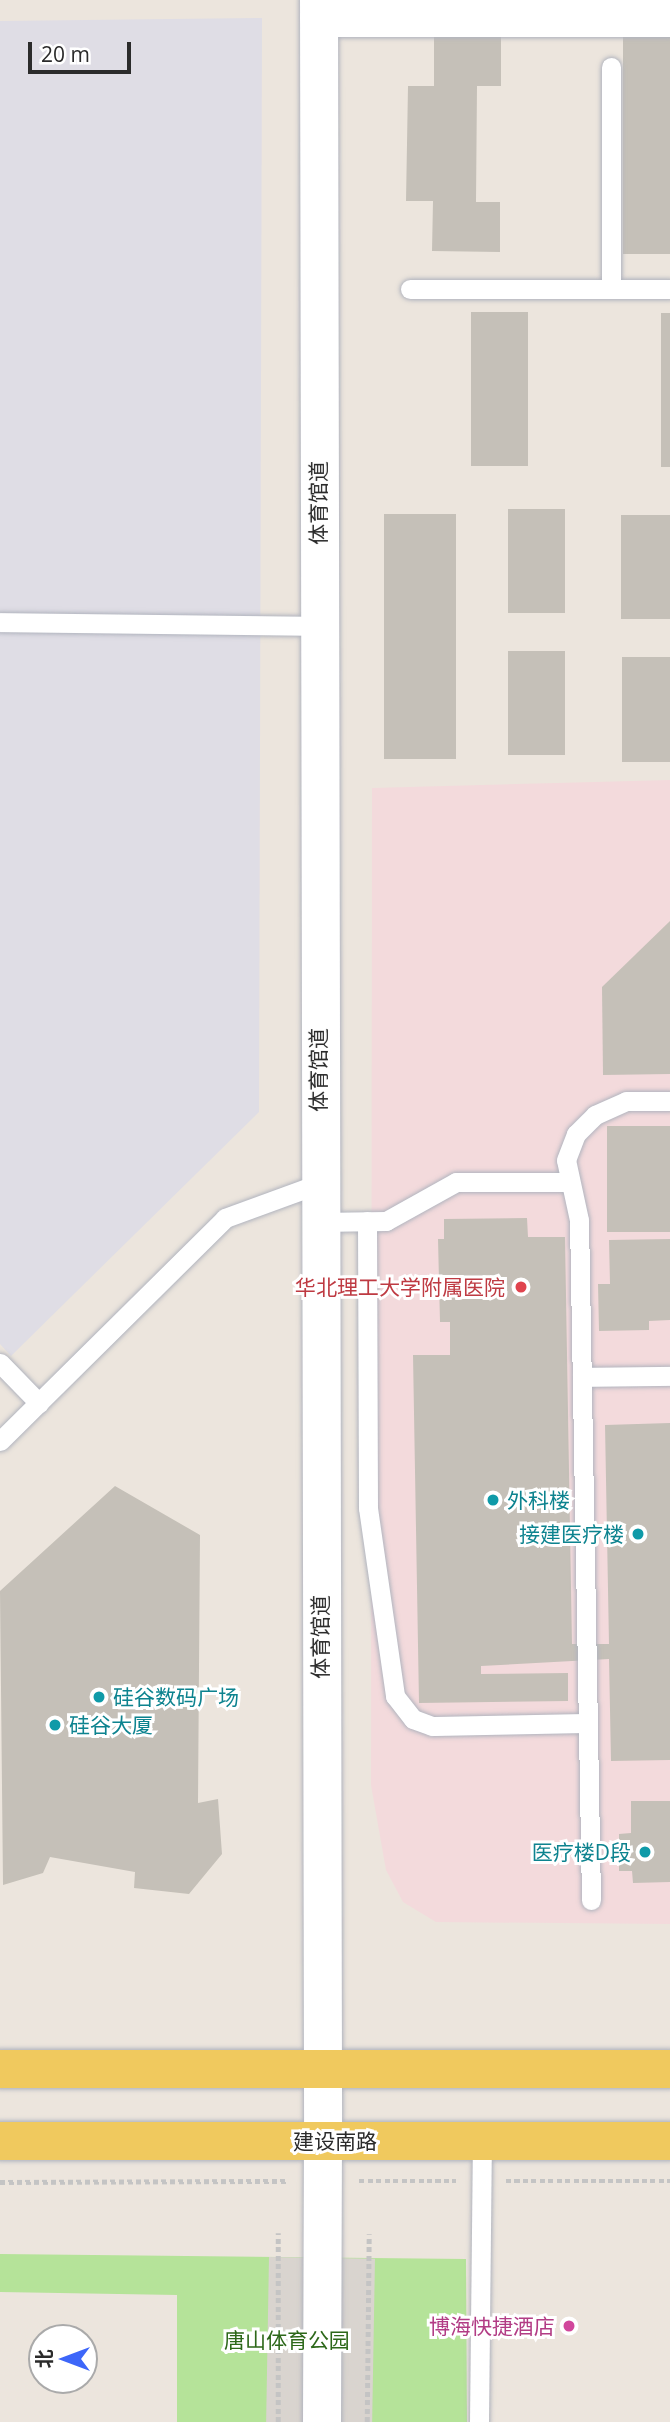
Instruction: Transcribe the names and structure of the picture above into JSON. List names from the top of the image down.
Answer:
{
  "streets": {
    "main road": ["建设南路"],
    "street": ["体育馆道"]
  },
  "crossings": [
    ["体育馆道", "建设南路"]
  ],
  "parks": ["唐山体育公园"],
  "places": [
    "华北理工大学附属医院",
    "外科楼",
    "接建医疗楼",
    "硅谷数码广场",
    "硅谷大厦",
    "医疗楼D段",
    "博海快捷酒店"
  ],
  "scale_bar": "20 m",
  "north": "left"
}
